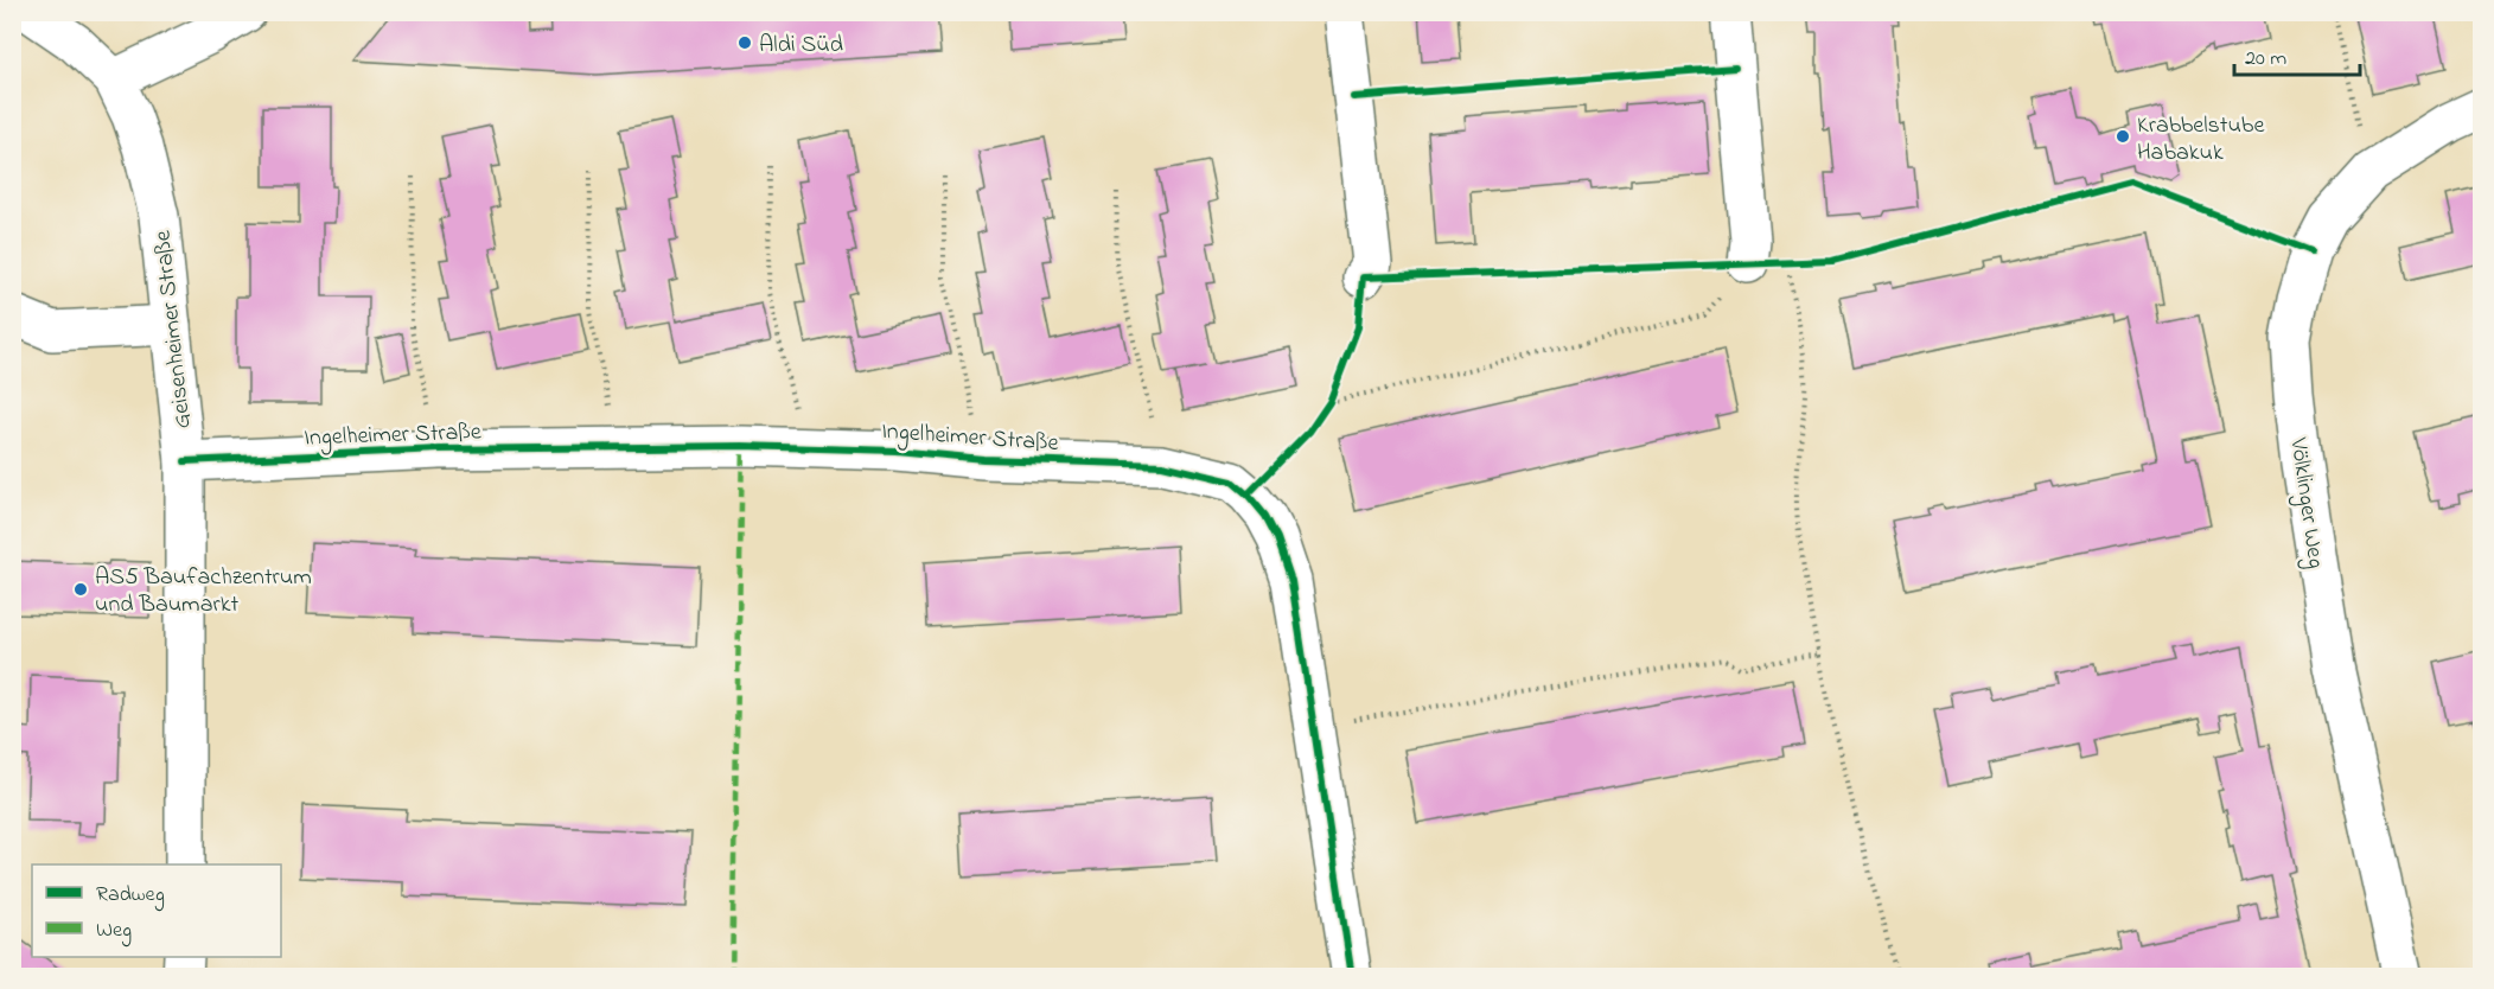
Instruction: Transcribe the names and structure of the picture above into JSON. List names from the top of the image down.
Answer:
{
  "streets": {
    "street": ["Geisenheimer Straße", "Ingelheimer Straße", "Völklinger Weg"]
  },
  "crossings": [
    ["Geisenheimer Straße", "Ingelheimer Straße"]
  ],
  "places": ["Aldi Süd", "Krabbelstube Habakuk", "AS5 Baufachzentrum und Baumarkt"],
  "legend": ["Radweg", "Weg"],
  "scale_bar": "20 m"
}
